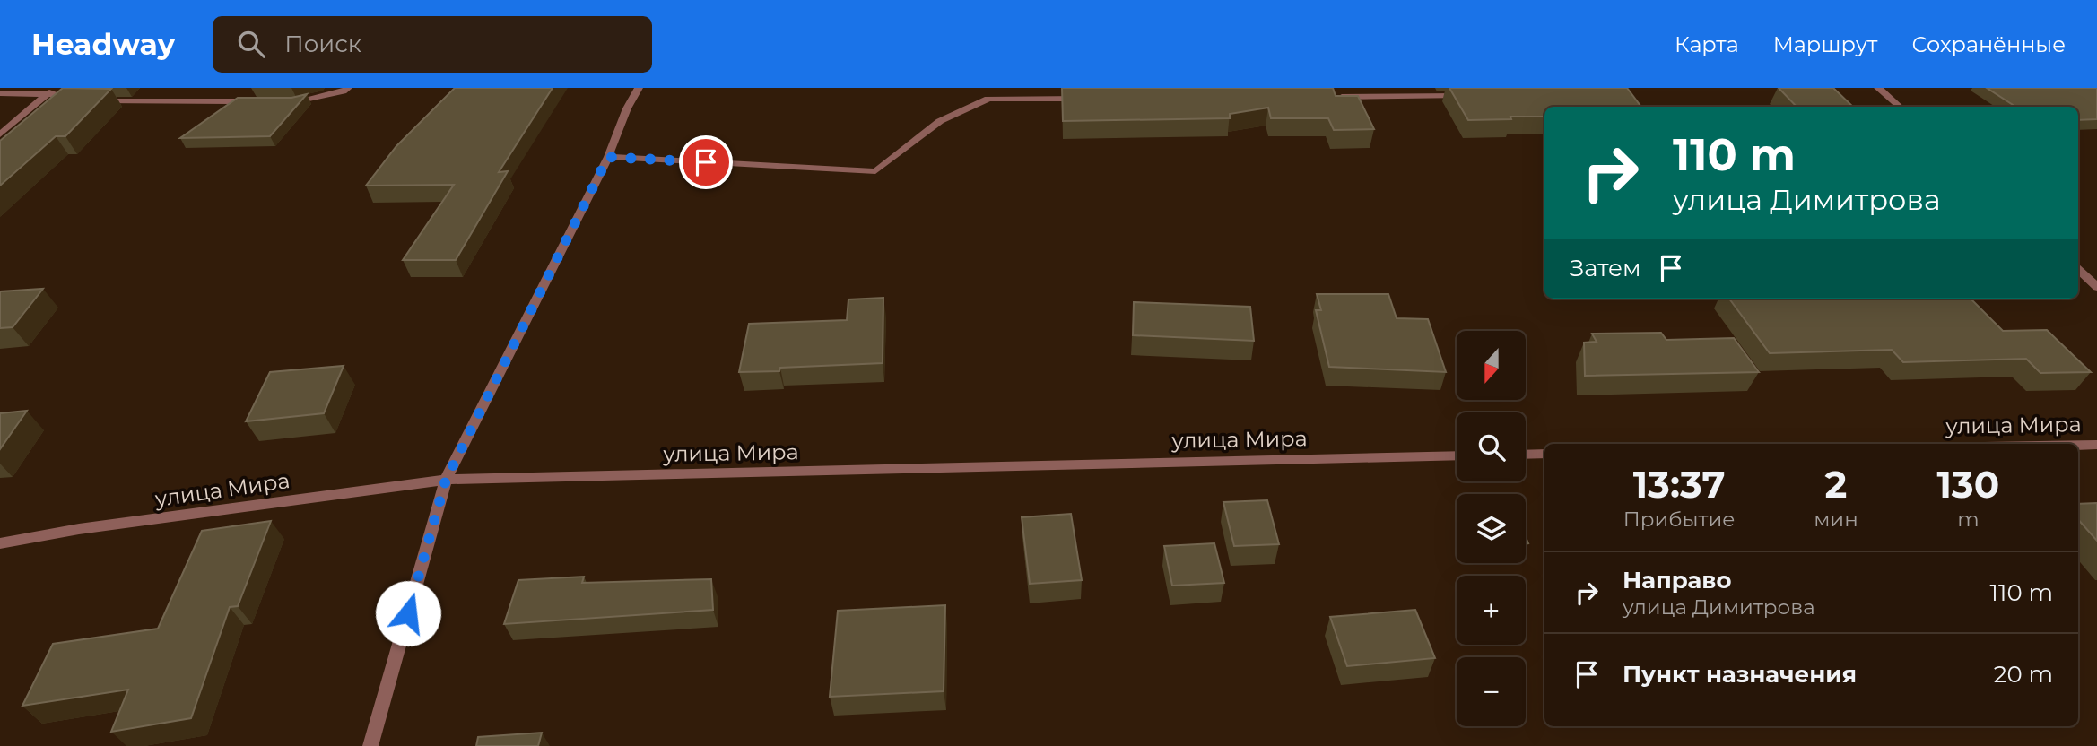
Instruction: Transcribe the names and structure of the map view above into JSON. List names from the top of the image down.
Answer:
{
  "streets": {
    "street": ["улица Мира"]
  },
  "north": "bottom",
  "page": {
    "header": "Headway",
    "search": "Поиск",
    "nav": ["Карта", "Маршрут", "Сохранённые"],
    "turn": ["110 m", "улица Димитрова"],
    "then": "Затем",
    "map_buttons": ["+", "−"],
    "eta": [
      "13:37",
      "Прибытие",
      "2",
      "мин",
      "130",
      "m"
    ],
    "list": [
      {
        "name": "Направо",
        "note": "улица Димитрова",
        "value": "110 m"
      },
      {
        "name": "Пункт назначения",
        "value": "20 m"
      }
    ]
  }
}
